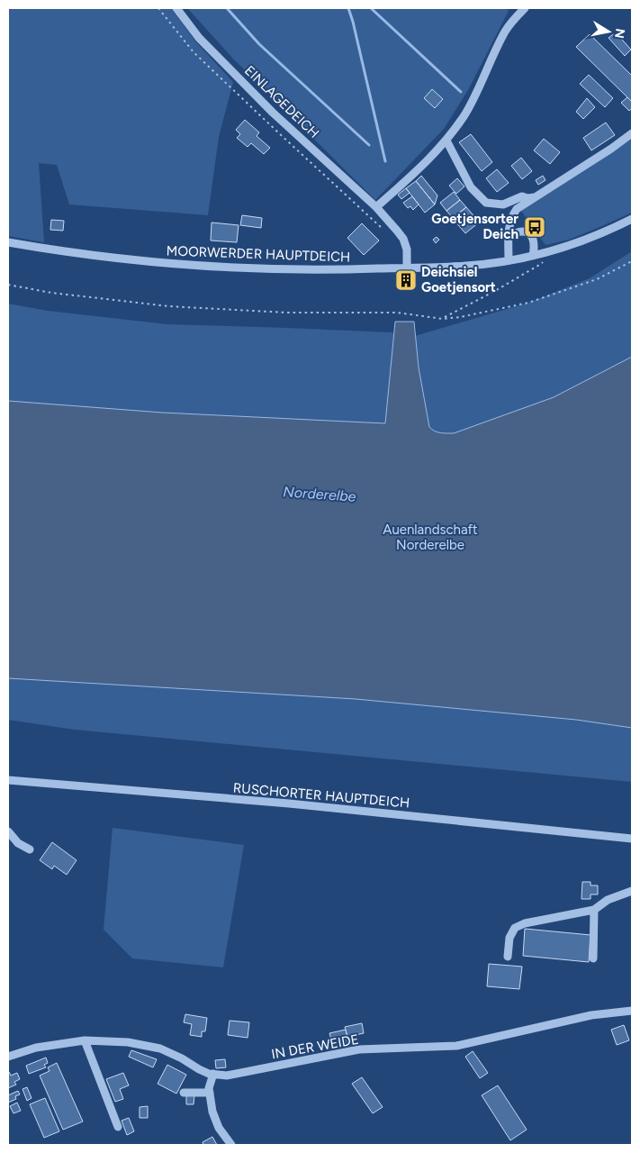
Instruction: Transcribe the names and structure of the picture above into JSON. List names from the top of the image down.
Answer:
{
  "streets": {
    "street": [
      "EINLAGEDEICH",
      "MOORWERDER HAUPTDEICH",
      "RUSCHORTER HAUPTDEICH",
      "IN DER WEIDE"
    ]
  },
  "crossings": [
    ["EINLAGEDEICH", "MOORWERDER HAUPTDEICH"]
  ],
  "water": ["Norderelbe"],
  "parks": ["Auenlandschaft Norderelbe"],
  "places": {
    "bus stop": ["Goetjensorter Deich"],
    "building": ["Deichsiel Goetjensort"]
  },
  "north": "right"
}
